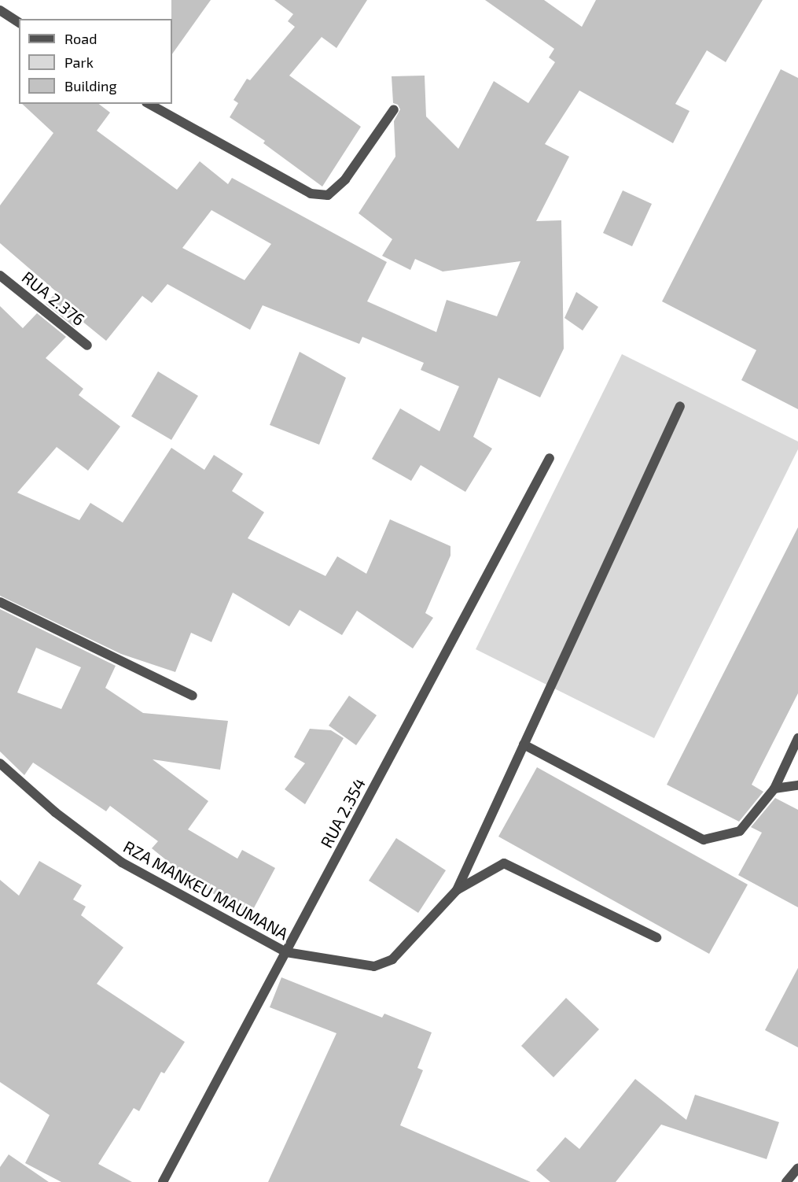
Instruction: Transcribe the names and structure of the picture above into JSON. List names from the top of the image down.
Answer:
{
  "streets": {
    "street": ["RUA 2.376", "RUA 2.354", "RZA MANKEU MAUMANA"]
  },
  "crossings": [
    ["RUA 2.354", "RZA MANKEU MAUMANA"]
  ],
  "legend": ["Road", "Park", "Building"]
}
